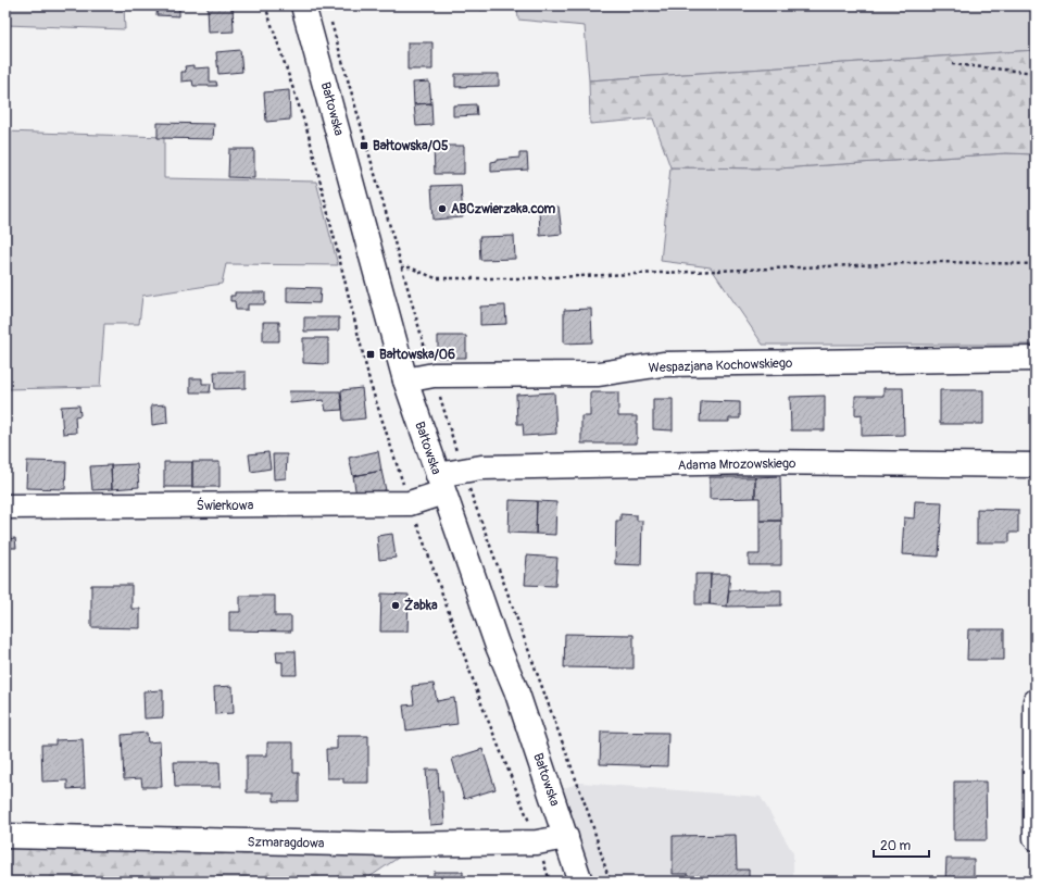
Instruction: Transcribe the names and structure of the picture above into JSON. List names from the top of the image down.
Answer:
{
  "streets": {
    "street": [
      "Bałtowska",
      "Wespazjana Kochowskiego",
      "Adama Mrozowskiego",
      "Świerkowa",
      "Szmaragdowa"
    ]
  },
  "crossings": [
    ["Bałtowska", "Wespazjana Kochowskiego"],
    ["Bałtowska", "Adama Mrozowskiego"],
    ["Bałtowska", "Świerkowa"],
    ["Bałtowska", "Szmaragdowa"],
    ["Adama Mrozowskiego", "Świerkowa"]
  ],
  "places": {
    "transit": ["Bałtowska/05", "Bałtowska/06"],
    "other": ["ABCzwierzaka.com", "Żabka"]
  },
  "scale_bar": "20 m"
}
